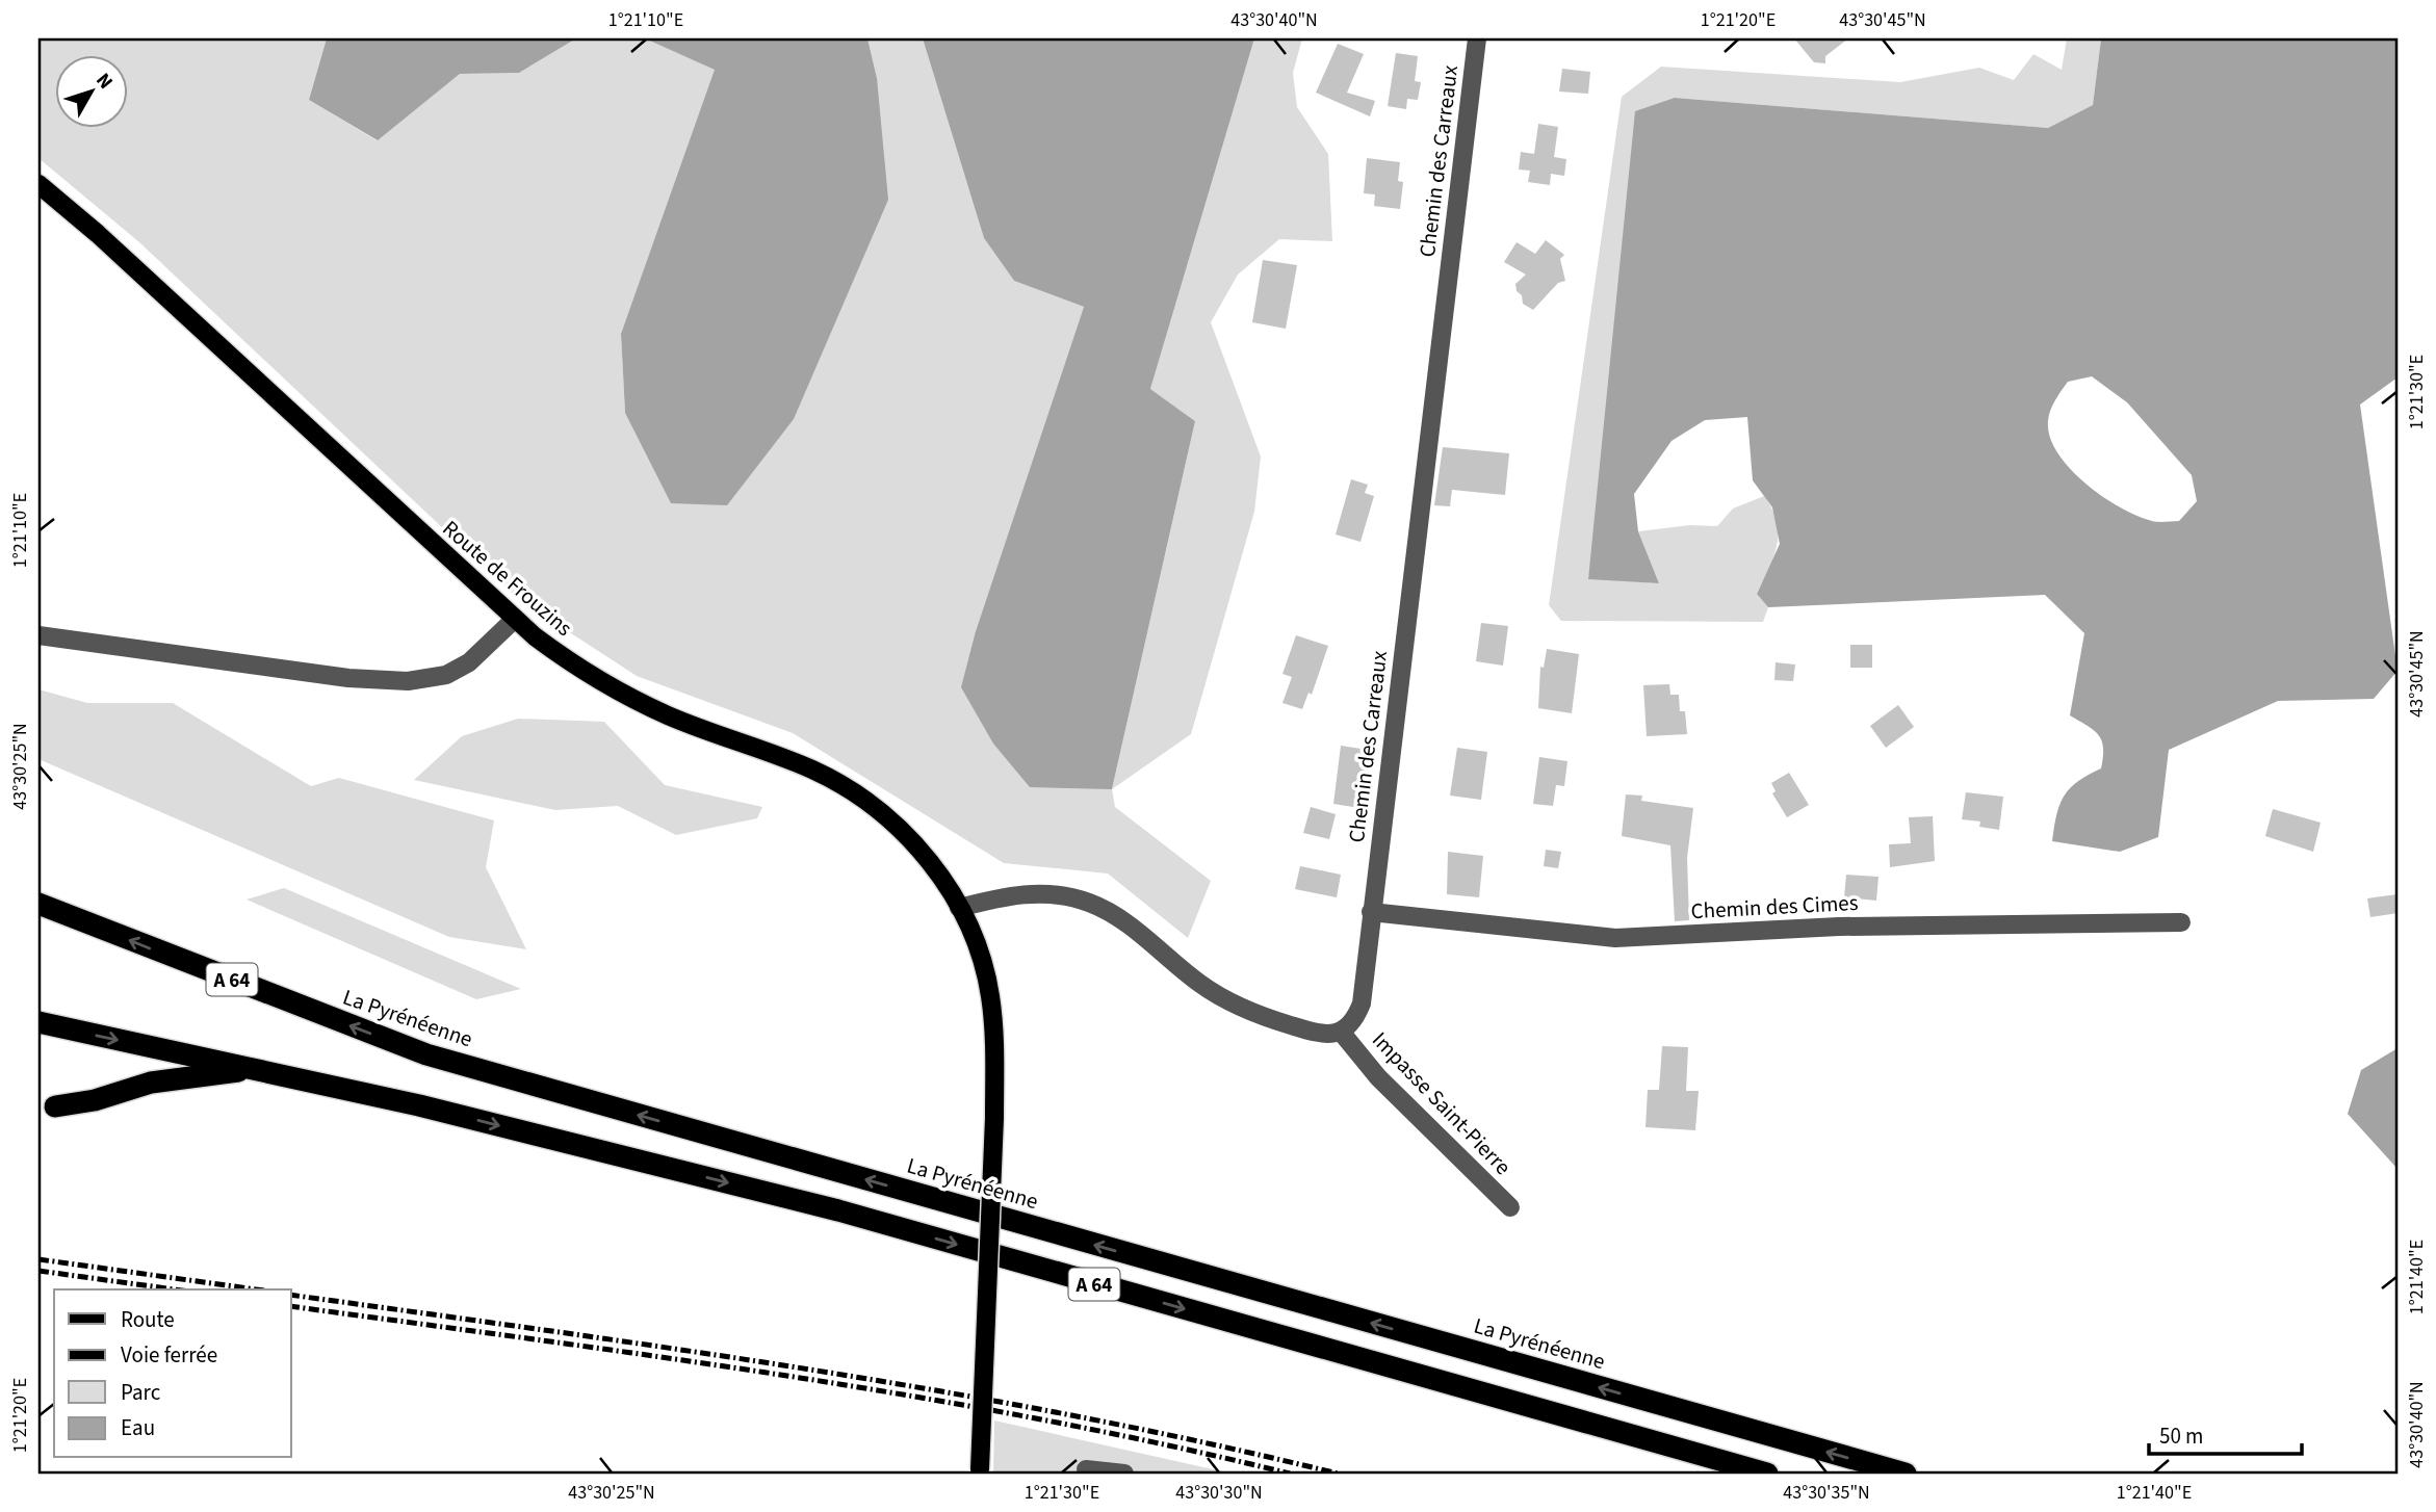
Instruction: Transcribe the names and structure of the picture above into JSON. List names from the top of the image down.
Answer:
{
  "streets": {
    "highway": ["A 64", "La Pyrénéenne"],
    "main road": ["Route de Frouzins"],
    "street": ["Chemin des Carreaux", "Chemin des Cimes", "Impasse Saint-Pierre"]
  },
  "crossings": [
    ["Chemin des Carreaux", "Chemin des Cimes"],
    ["Chemin des Carreaux", "Impasse Saint-Pierre"]
  ],
  "legend": [
    "Route",
    "Voie ferrée",
    "Parc",
    "Eau"
  ],
  "scale_bar": "50 m",
  "north": "top right",
  "coordinates": [
    "1°21'10\"E",
    "43°30'40\"N",
    "1°21'20\"E",
    "43°30'45\"N",
    "1°21'30\"E",
    "43°30'25\"N",
    "1°21'40\"E",
    "43°30'30\"N",
    "43°30'35\"N"
  ]
}
